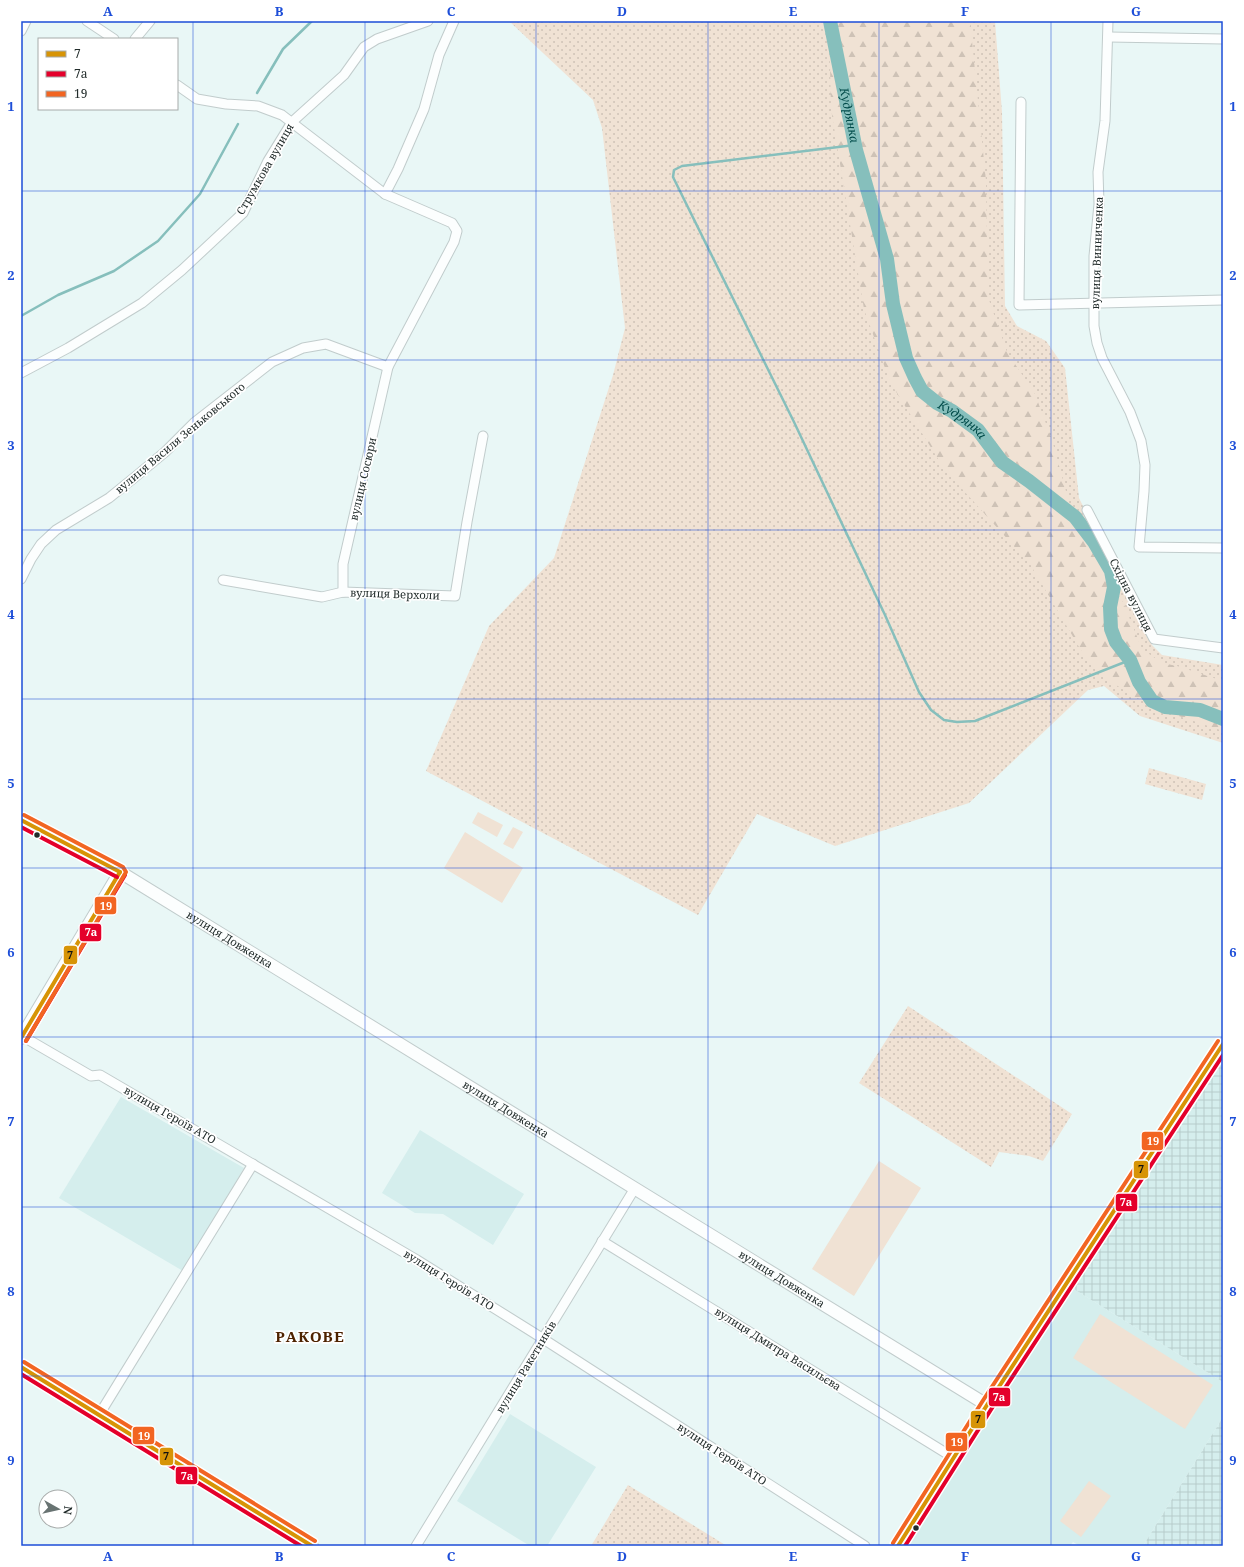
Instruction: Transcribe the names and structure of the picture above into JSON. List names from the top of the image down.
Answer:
{
  "streets": {
    "street": [
      "Струмкова вулиця",
      "вулиця Винниченка",
      "вулиця Василя Зеньковського",
      "вулиця Сосюри",
      "вулиця Верхоли",
      "Східна вулиця",
      "вулиця Довженка",
      "вулиця Героїв АТО",
      "вулиця Дмитра Васильєва",
      "вулиця Ракетників"
    ]
  },
  "crossings": [
    ["вулиця Василя Зеньковського", "вулиця Сосюри"],
    ["вулиця Сосюри", "вулиця Верхоли"],
    ["вулиця Довженка", "вулиця Ракетників"],
    ["вулиця Героїв АТО", "вулиця Ракетників"],
    ["вулиця Дмитра Васильєва", "вулиця Ракетників"]
  ],
  "districts": ["РАКОВЕ"],
  "water": ["Кудрянка"],
  "lines": ["transit line 19", "transit line 7", "transit line 7а"],
  "legend": ["7", "7а", "19"],
  "north": "right",
  "grid": {
    "columns": [
      "A",
      "B",
      "C",
      "D",
      "E",
      "F",
      "G"
    ],
    "rows": [
      "1",
      "2",
      "3",
      "4",
      "5",
      "6",
      "7",
      "8",
      "9"
    ]
  }
}
